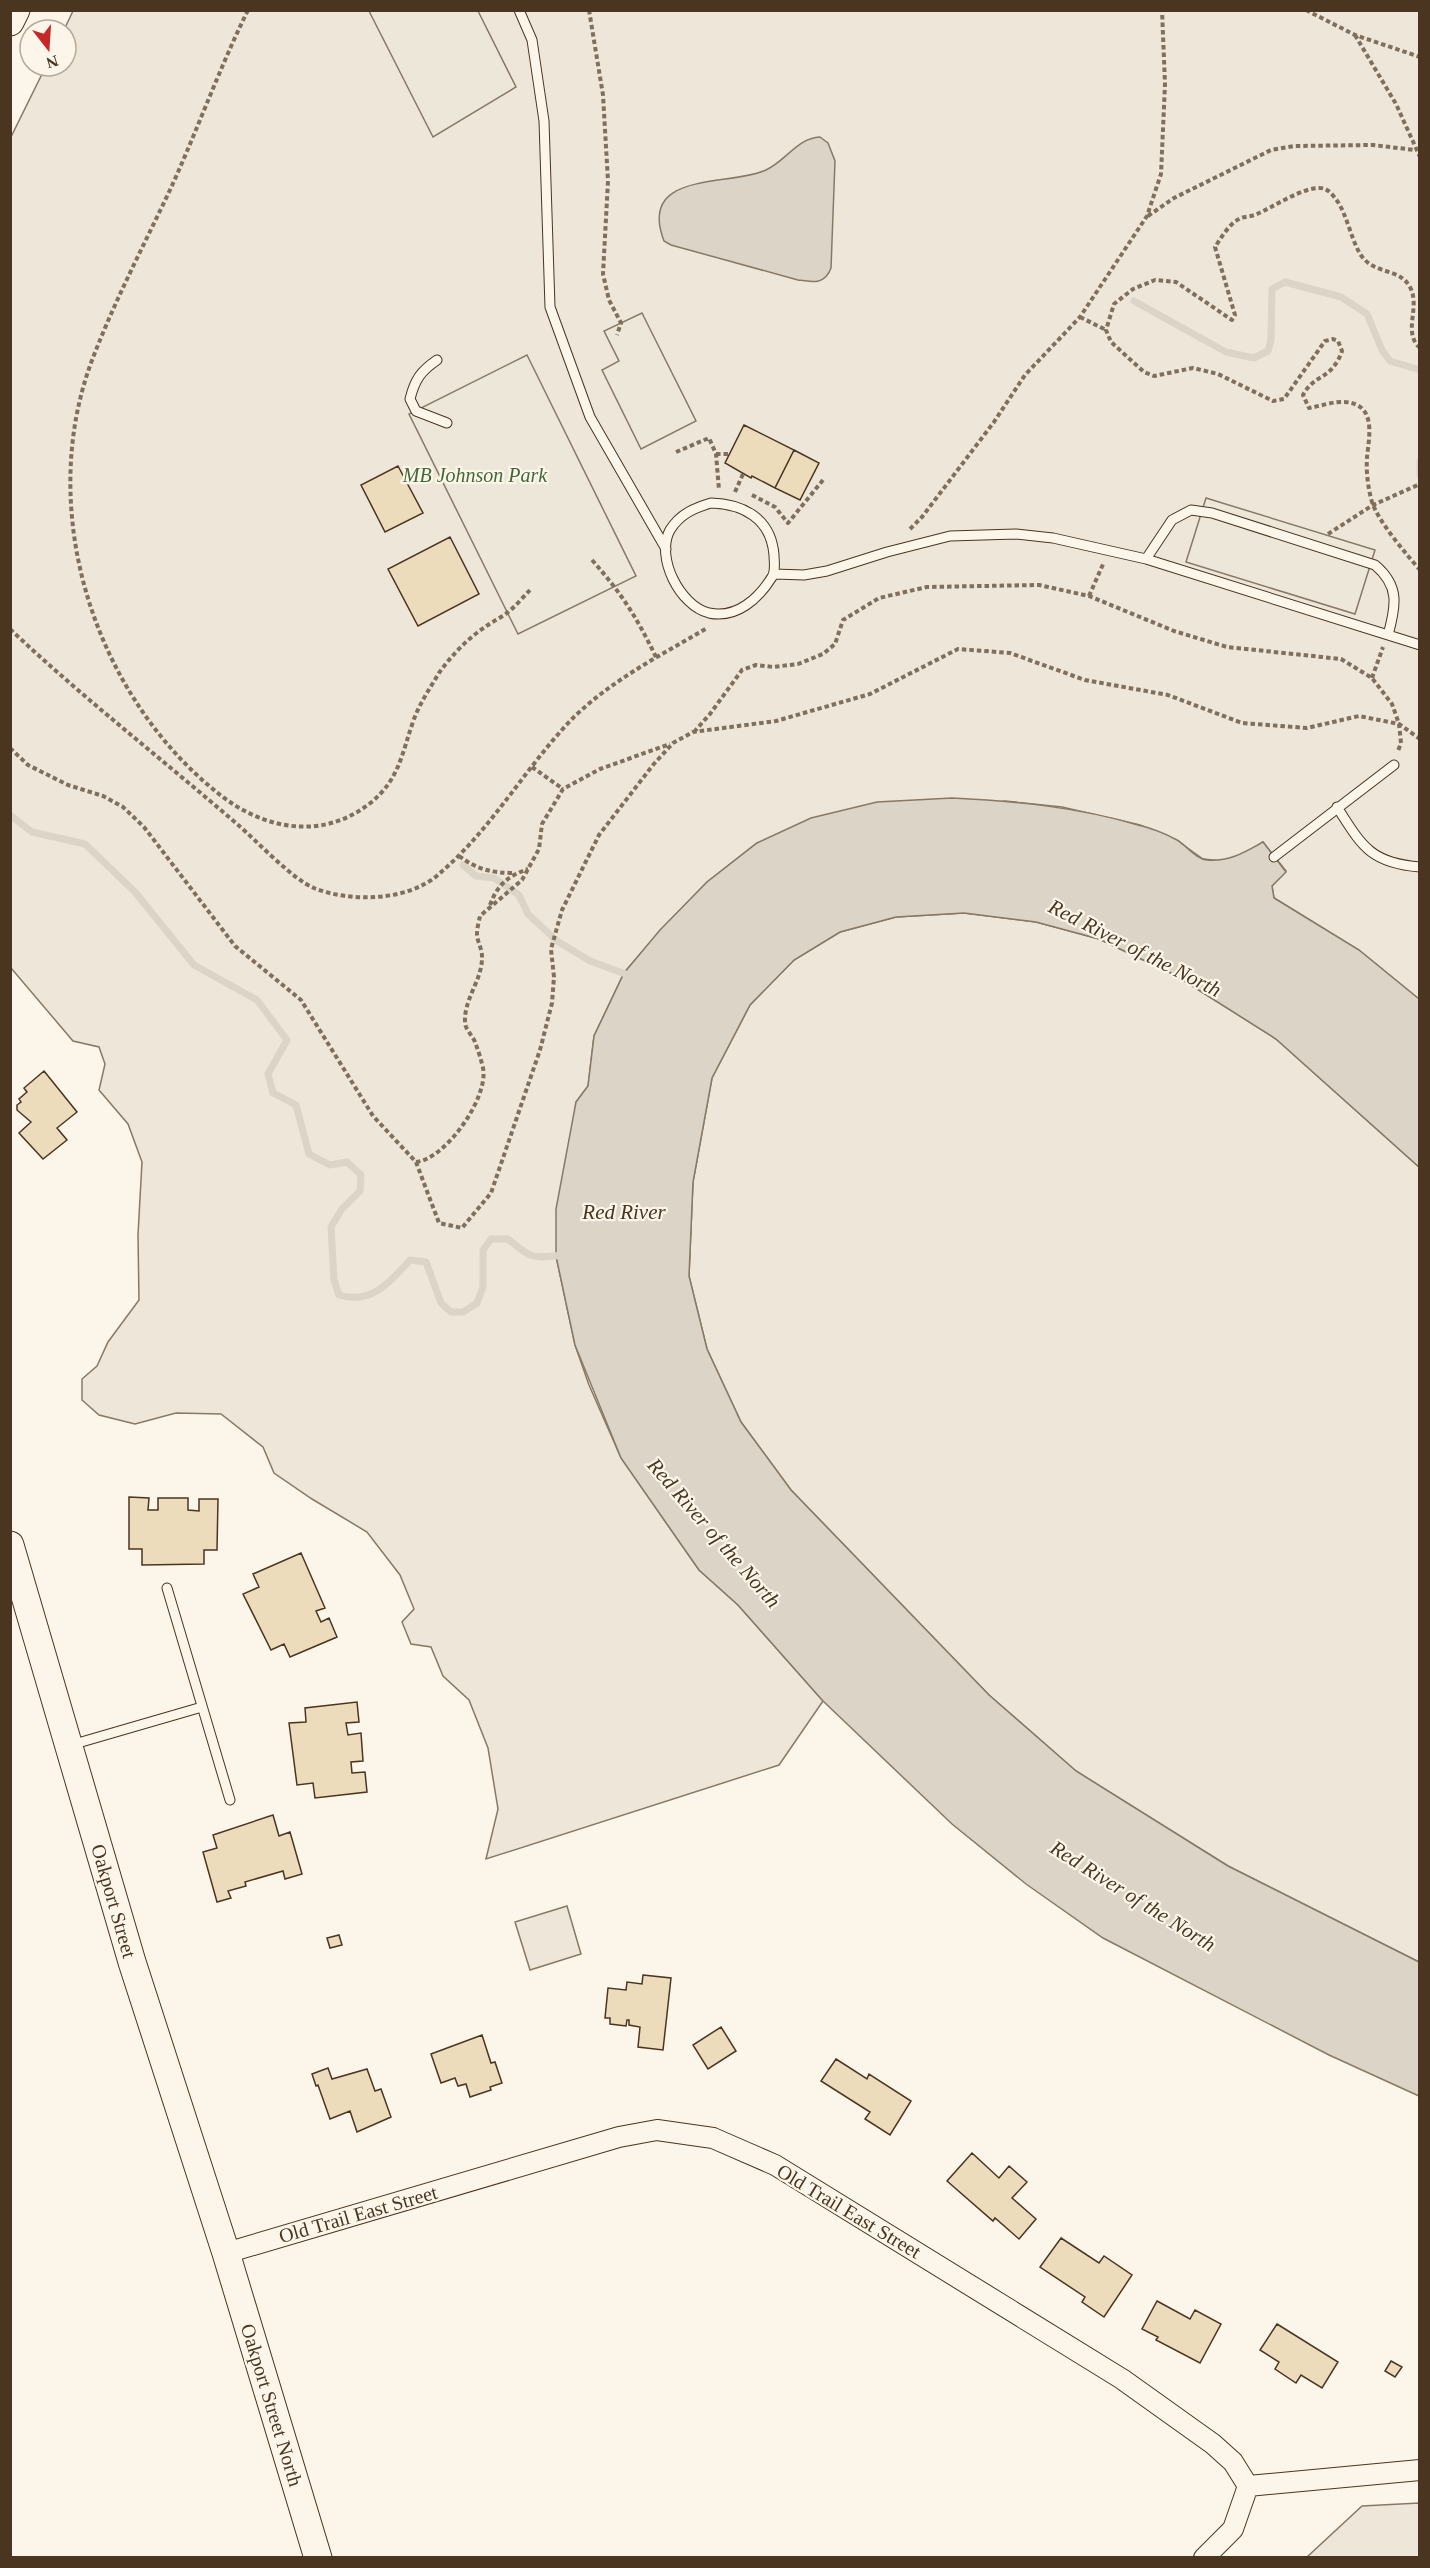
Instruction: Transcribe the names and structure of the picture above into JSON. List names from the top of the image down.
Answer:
{
  "streets": {
    "street": ["Oakport Street", "Old Trail East Street", "Oakport Street North"]
  },
  "crossings": [
    ["Oakport Street", "Old Trail East Street"],
    ["Oakport Street", "Oakport Street North"],
    ["Old Trail East Street", "Oakport Street North"]
  ],
  "water": ["Red River of the North", "Red River"],
  "parks": ["MB Johnson Park"],
  "north": "bottom"
}
